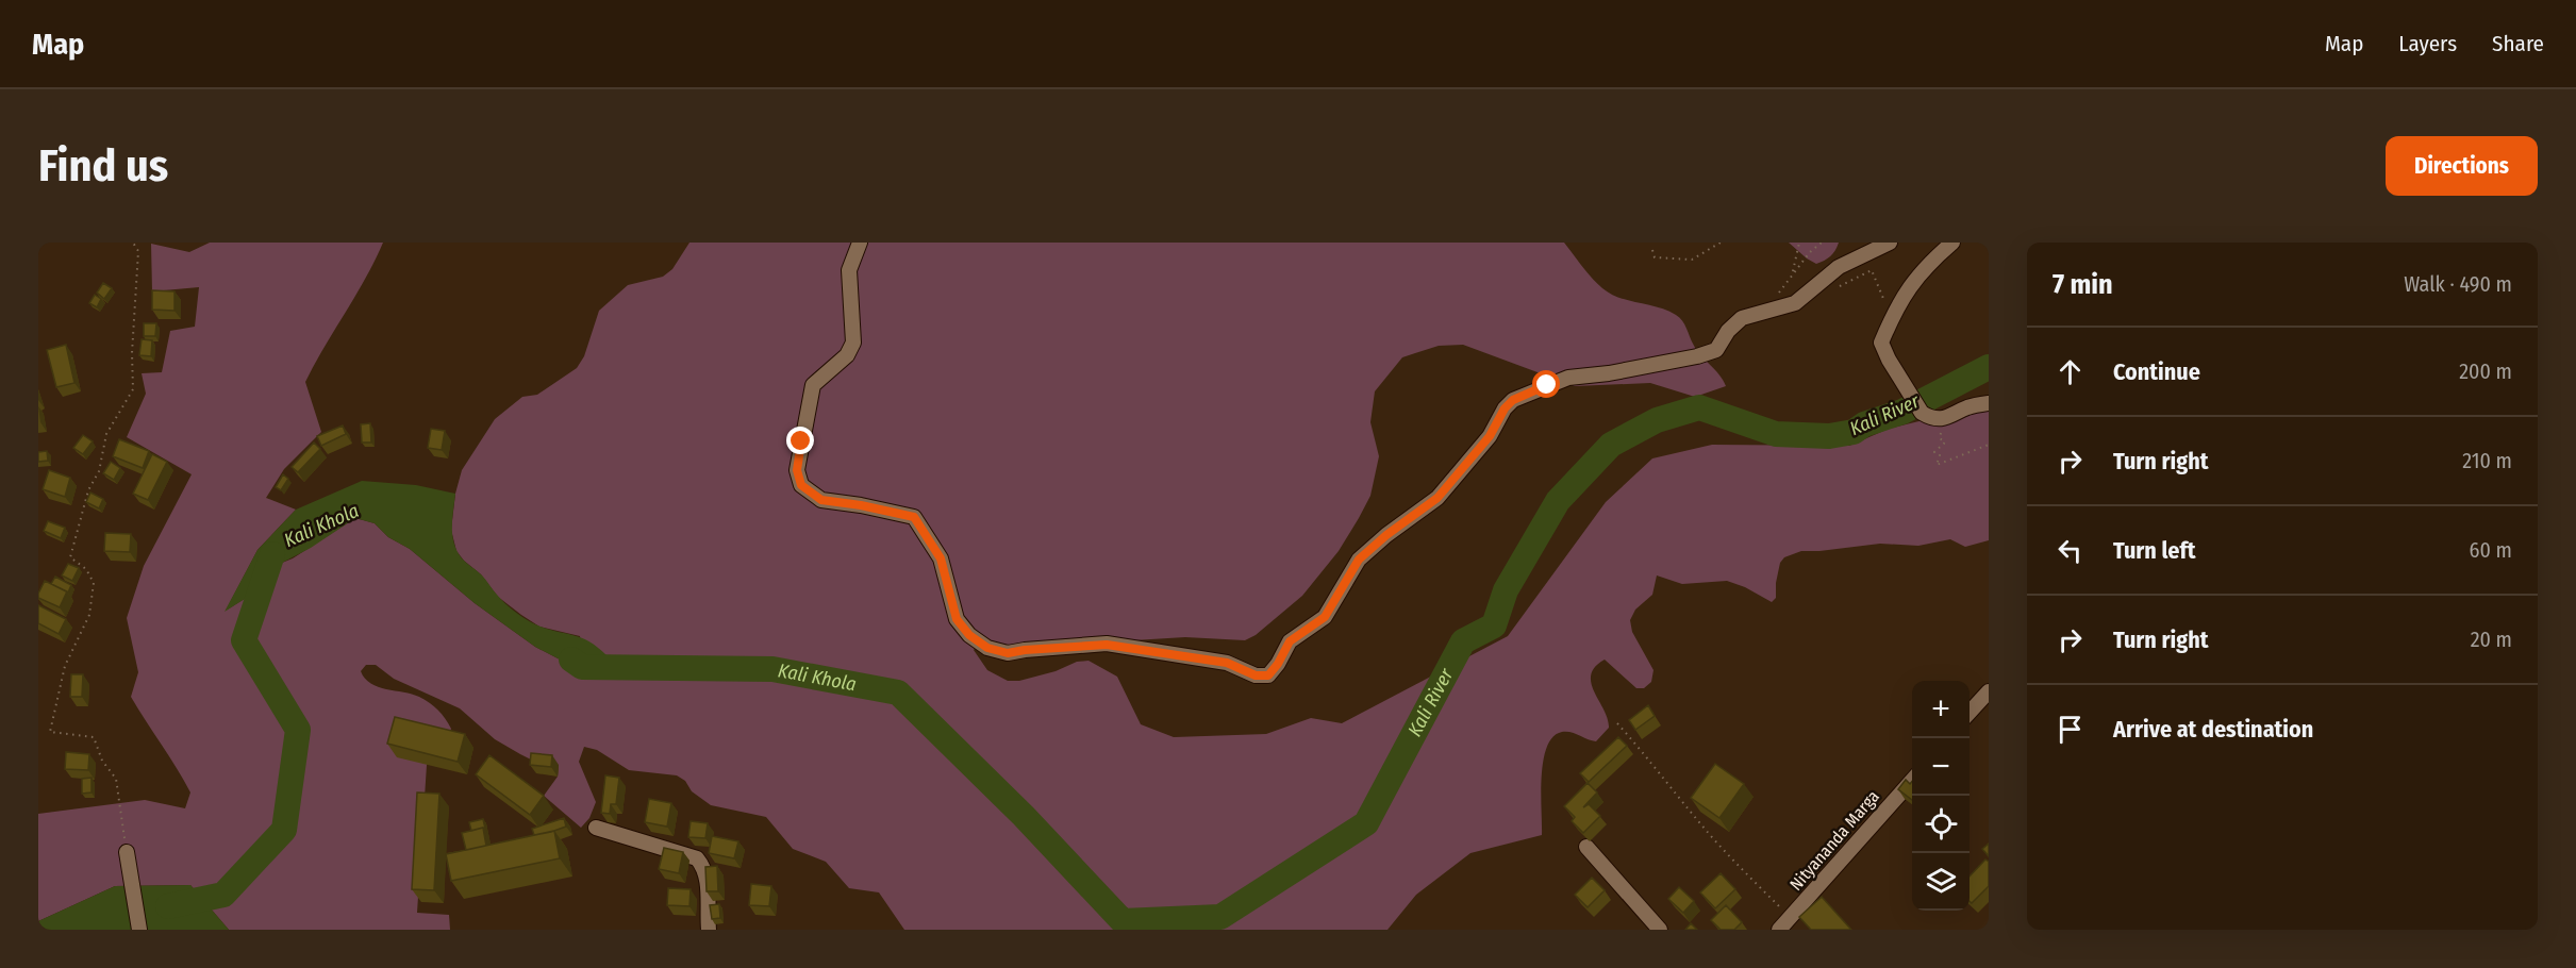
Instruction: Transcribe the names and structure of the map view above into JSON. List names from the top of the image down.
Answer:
{
  "streets": {
    "street": ["Nityananda Marga"]
  },
  "water": ["Kali River", "Kali Khola"],
  "page": {
    "header": "Map",
    "nav": ["Map", "Layers", "Share"],
    "buttons": "Directions",
    "title": "Find us",
    "heading": ["7 min", "Walk · 490 m"],
    "list": [
      ["Continue", "200 m"],
      ["Turn right", "210 m"],
      ["Turn left", "60 m"],
      ["Turn right", "20 m"],
      "Arrive at destination"
    ],
    "map_buttons": ["+", "−"]
  }
}
